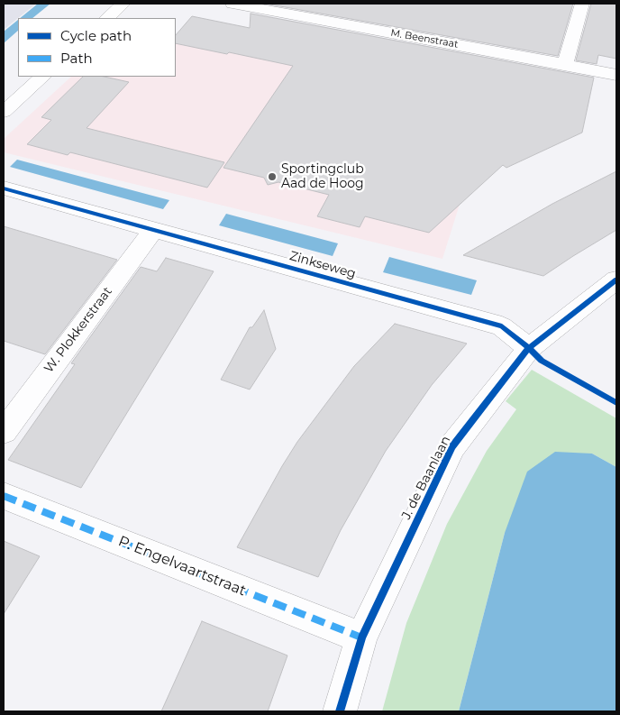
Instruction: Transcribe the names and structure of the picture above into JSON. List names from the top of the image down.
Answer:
{
  "streets": {
    "street": [
      "M. Beenstraat",
      "Zinkseweg",
      "W. Plokkerstraat",
      "J. de Baanlaan",
      "P. Engelvaartstraat"
    ]
  },
  "crossings": [
    ["Zinkseweg", "W. Plokkerstraat"],
    ["Zinkseweg", "J. de Baanlaan"],
    ["J. de Baanlaan", "P. Engelvaartstraat"]
  ],
  "places": ["Sportingclub Aad de Hoog"],
  "legend": ["Cycle path", "Path"]
}
